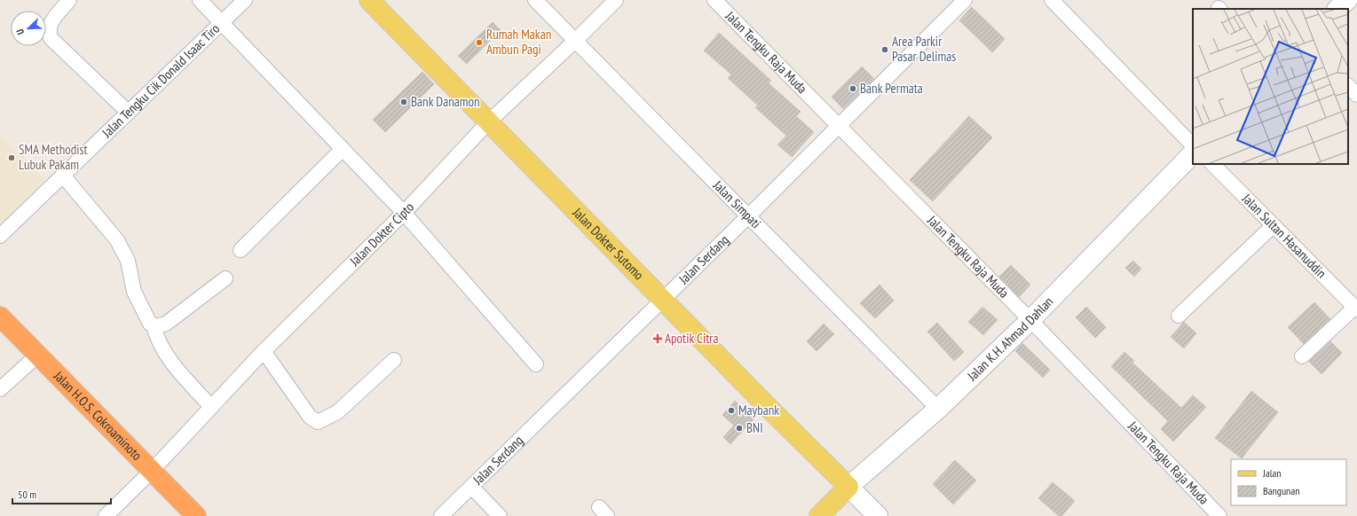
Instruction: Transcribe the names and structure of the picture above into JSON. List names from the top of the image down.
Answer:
{
  "streets": {
    "highway": ["Jalan H.O.S. Cokroaminoto"],
    "main road": ["Jalan Dokter Sutomo", "Jalan K.H. Ahmad Dahlan"],
    "street": [
      "Jalan Tengku Raja Muda",
      "Jalan Tengku Cik Donald Isaac Tiro",
      "Jalan Simpati",
      "Jalan Dokter Cipto",
      "Jalan Sultan Hasanuddin",
      "Jalan Serdang"
    ]
  },
  "crossings": [
    ["Jalan Tengku Raja Muda", "Jalan Serdang"],
    ["Jalan Tengku Raja Muda", "Jalan K.H. Ahmad Dahlan"],
    ["Jalan Simpati", "Jalan Dokter Cipto"],
    ["Jalan Simpati", "Jalan Serdang"],
    ["Jalan Simpati", "Jalan K.H. Ahmad Dahlan"],
    ["Jalan Dokter Cipto", "Jalan Dokter Sutomo"],
    ["Jalan Dokter Cipto", "Jalan H.O.S. Cokroaminoto"],
    ["Jalan Dokter Sutomo", "Jalan Serdang"],
    ["Jalan Dokter Sutomo", "Jalan K.H. Ahmad Dahlan"]
  ],
  "places": {
    "other": [
      "Rumah Makan Ambun Pagi",
      "Area Parkir Pasar Delimas",
      "Bank Permata",
      "Bank Danamon",
      "SMA Methodist Lubuk Pakam",
      "Maybank",
      "BNI"
    ],
    "health": ["Apotik Citra"]
  },
  "legend": ["Jalan", "Bangunan"],
  "scale_bar": "50 m",
  "north": "bottom left"
}
